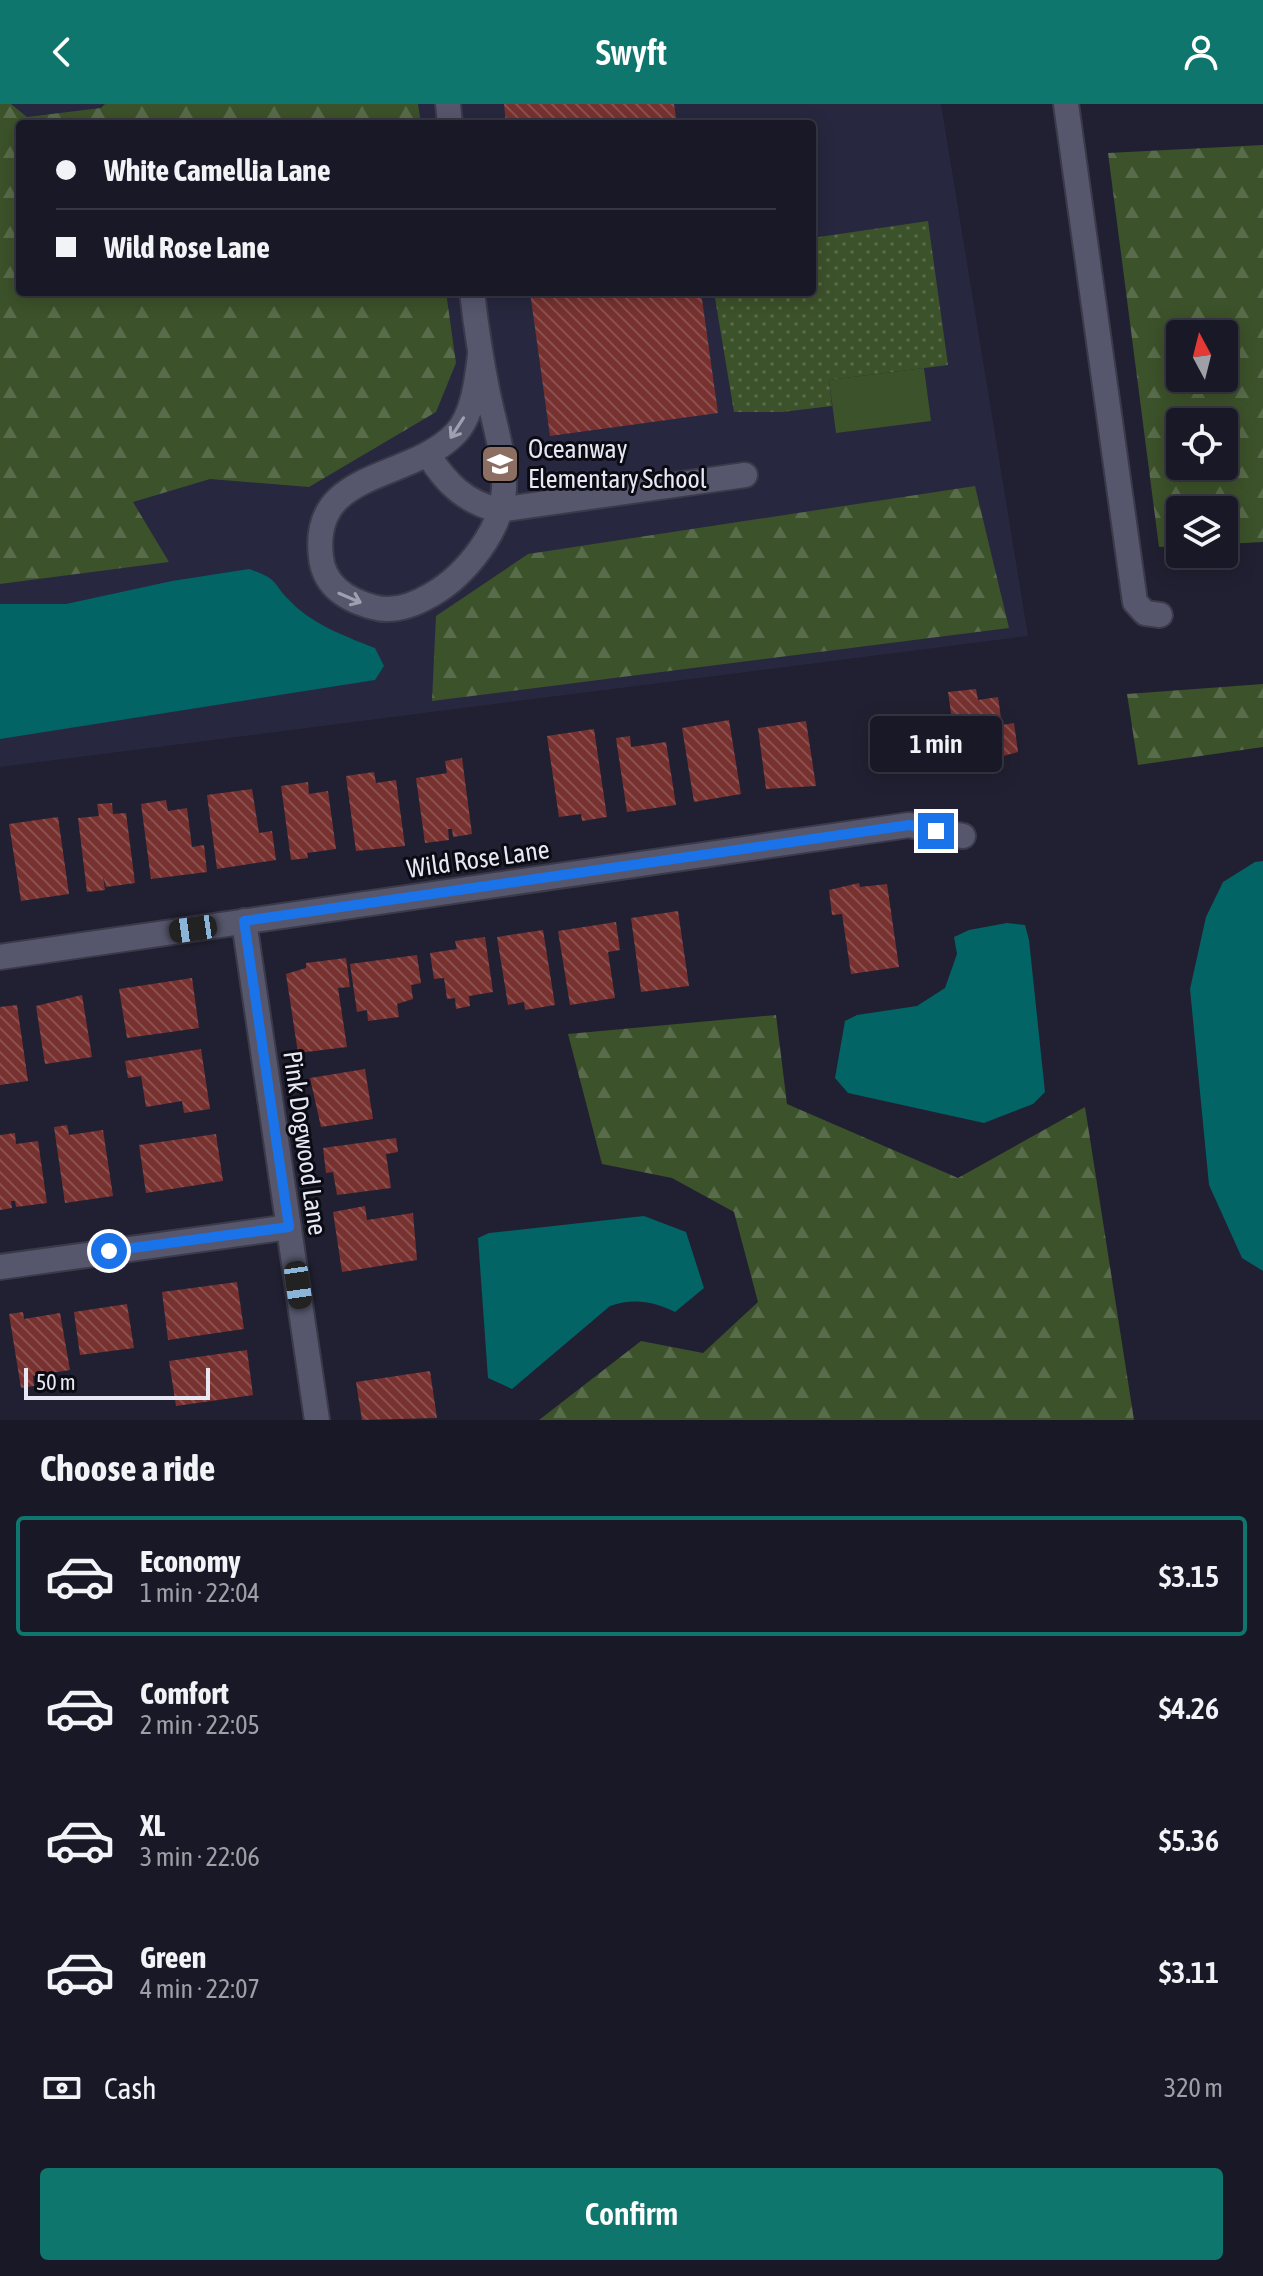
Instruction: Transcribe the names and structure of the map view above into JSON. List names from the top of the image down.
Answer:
{
  "streets": {
    "street": ["Wild Rose Lane", "Pink Dogwood Lane"]
  },
  "crossings": [
    ["Wild Rose Lane", "Pink Dogwood Lane"]
  ],
  "places": {
    "school or university": ["Oceanway Elementary School"]
  },
  "scale_bar": "50 m",
  "north": "top",
  "page": {
    "header": "Swyft",
    "banner": ["White Camellia Lane", "Wild Rose Lane"],
    "bubble": "1 min",
    "scale": "50 m",
    "heading": "Choose a ride",
    "list": [
      {
        "name": "Economy",
        "note": "1 min · 22:04",
        "value": "$3.15"
      },
      {
        "name": "Comfort",
        "note": "2 min · 22:05",
        "value": "$4.26"
      },
      {
        "name": "XL",
        "note": "3 min · 22:06",
        "value": "$5.36"
      },
      {
        "name": "Green",
        "note": "4 min · 22:07",
        "value": "$3.11"
      }
    ],
    "pay": ["Cash", "320 m"],
    "buttons": "Confirm"
  }
}
